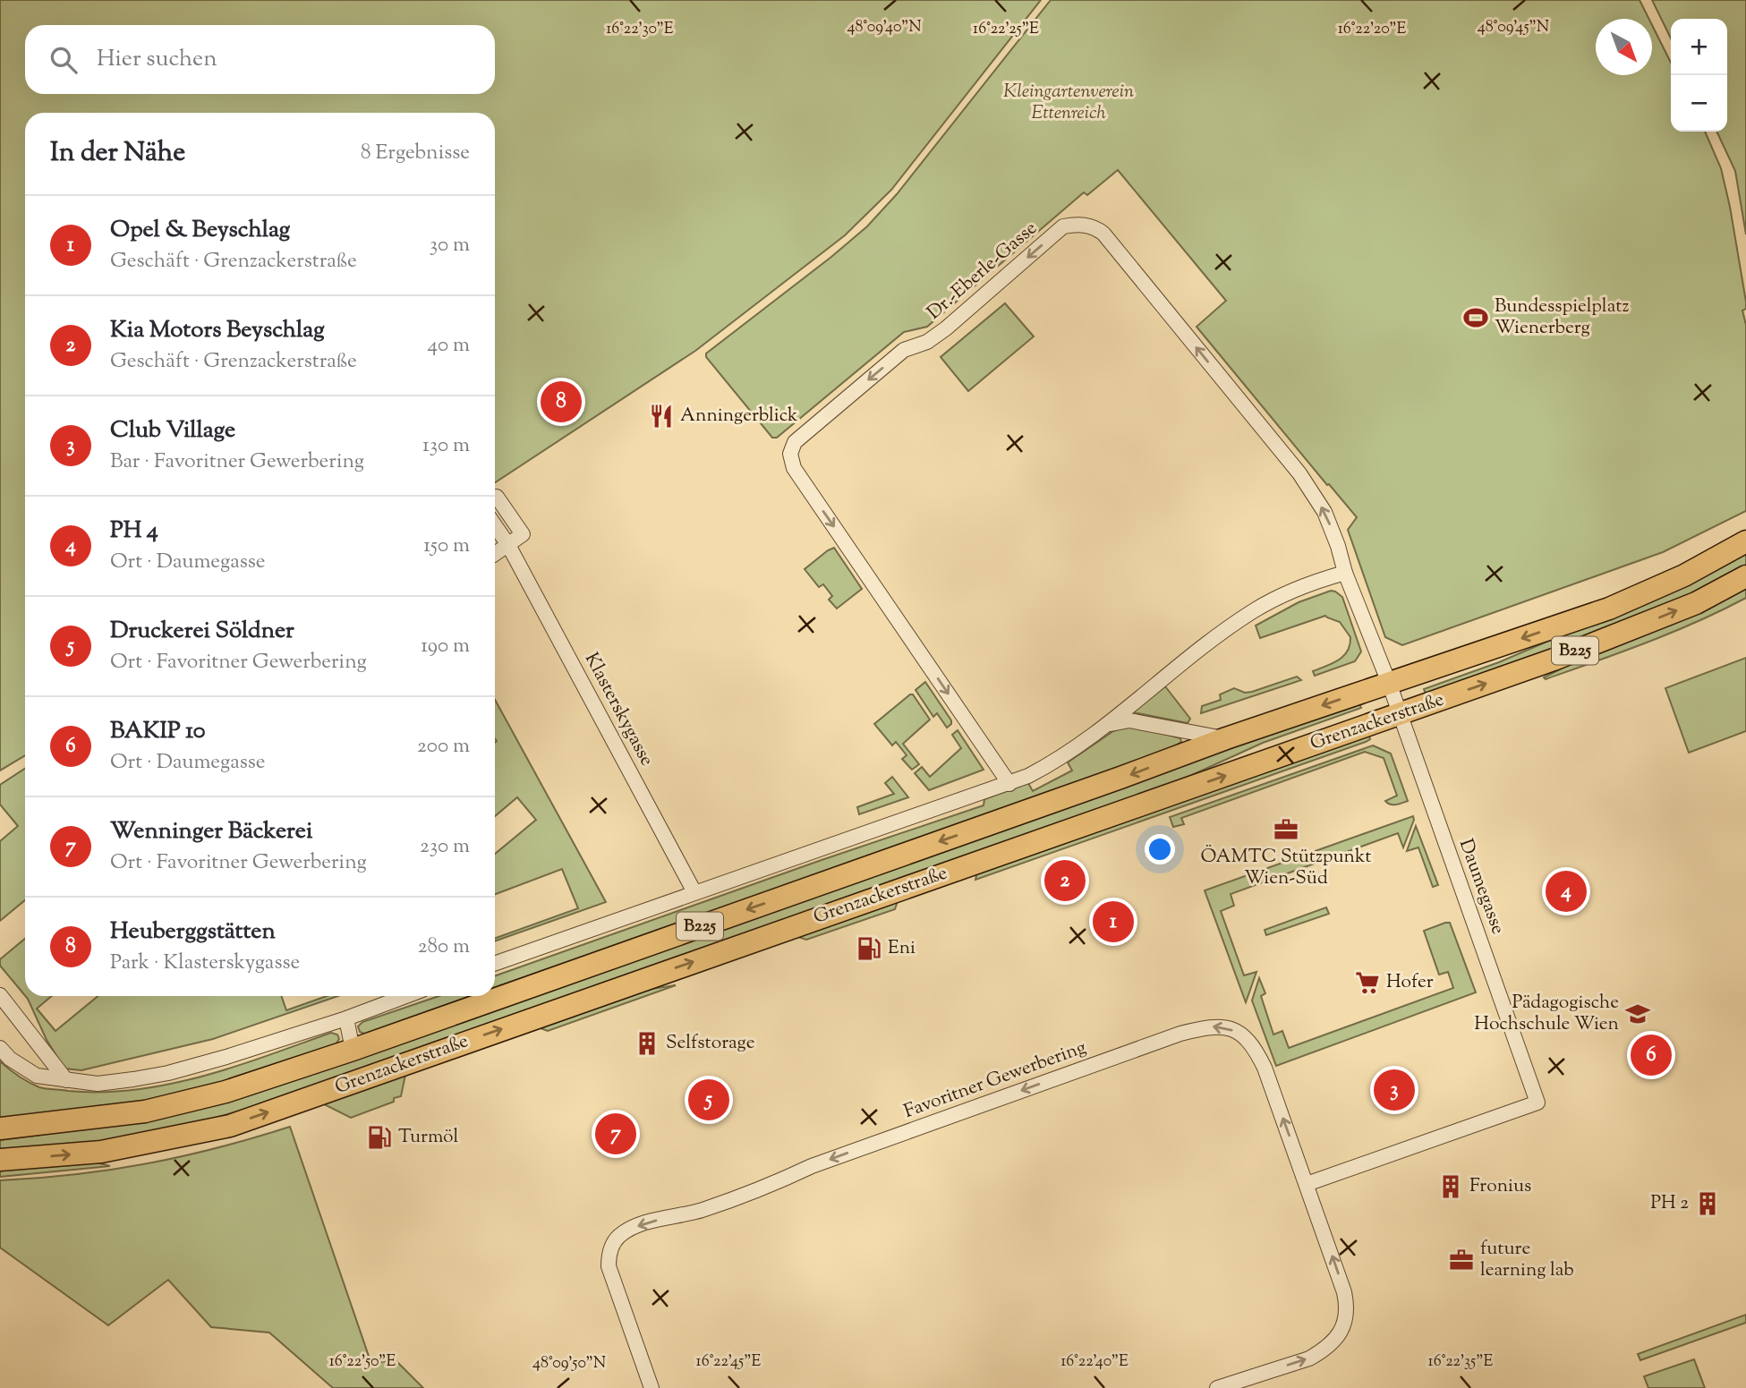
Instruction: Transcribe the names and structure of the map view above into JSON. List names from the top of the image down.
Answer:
{
  "streets": {
    "main road": ["B225", "Grenzackerstraße"],
    "street": [
      "Dr.-Eberle-Gasse",
      "Klasterskygasse",
      "Daumegasse",
      "Favoritner Gewerbering"
    ]
  },
  "crossings": [
    ["Dr.-Eberle-Gasse", "Grenzackerstraße"],
    ["Grenzackerstraße", "Daumegasse"],
    ["Daumegasse", "Favoritner Gewerbering"]
  ],
  "parks": ["Kleingartenverein Ettenreich"],
  "places": {
    "sports": ["Bundesspielplatz Wienerberg"],
    "restaurant": ["Anningerblick"],
    "office": ["ÖAMTC Stützpunkt Wien-Süd", "future learning lab"],
    "fuel station": ["Eni", "Turmöl"],
    "supermarket": ["Hofer"],
    "school or university": ["Pädagogische Hochschule Wien"],
    "building": ["Selfstorage", "Fronius", "PH 2"]
  },
  "north": "bottom right",
  "page": {
    "map_buttons": ["+", "−"],
    "search": "Hier suchen",
    "heading": ["In der Nähe", "8 Ergebnisse"],
    "list": [
      {
        "mark": "1",
        "name": "Opel & Beyschlag",
        "note": "Geschäft · Grenzackerstraße",
        "value": "30 m"
      },
      {
        "mark": "2",
        "name": "Kia Motors Beyschlag",
        "note": "Geschäft · Grenzackerstraße",
        "value": "40 m"
      },
      {
        "mark": "3",
        "name": "Club Village",
        "note": "Bar · Favoritner Gewerbering",
        "value": "130 m"
      },
      {
        "mark": "4",
        "name": "PH 4",
        "note": "Ort · Daumegasse",
        "value": "150 m"
      },
      {
        "mark": "5",
        "name": "Druckerei Söldner",
        "note": "Ort · Favoritner Gewerbering",
        "value": "190 m"
      },
      {
        "mark": "6",
        "name": "BAKIP 10",
        "note": "Ort · Daumegasse",
        "value": "200 m"
      },
      {
        "mark": "7",
        "name": "Wenninger Bäckerei",
        "note": "Ort · Favoritner Gewerbering",
        "value": "230 m"
      },
      {
        "mark": "8",
        "name": "Heuberggstätten",
        "note": "Park · Klasterskygasse",
        "value": "280 m"
      }
    ],
    "pins": [
      "8",
      "2",
      "4",
      "1",
      "6",
      "3",
      "5",
      "7"
    ]
  },
  "coordinates": [
    "48°09'40\"N",
    "48°09'45\"N",
    "16°22'20\"E",
    "16°22'30\"E",
    "16°22'25\"E",
    "16°22'50\"E",
    "16°22'45\"E",
    "16°22'40\"E",
    "16°22'35\"E",
    "48°09'50\"N"
  ]
}
